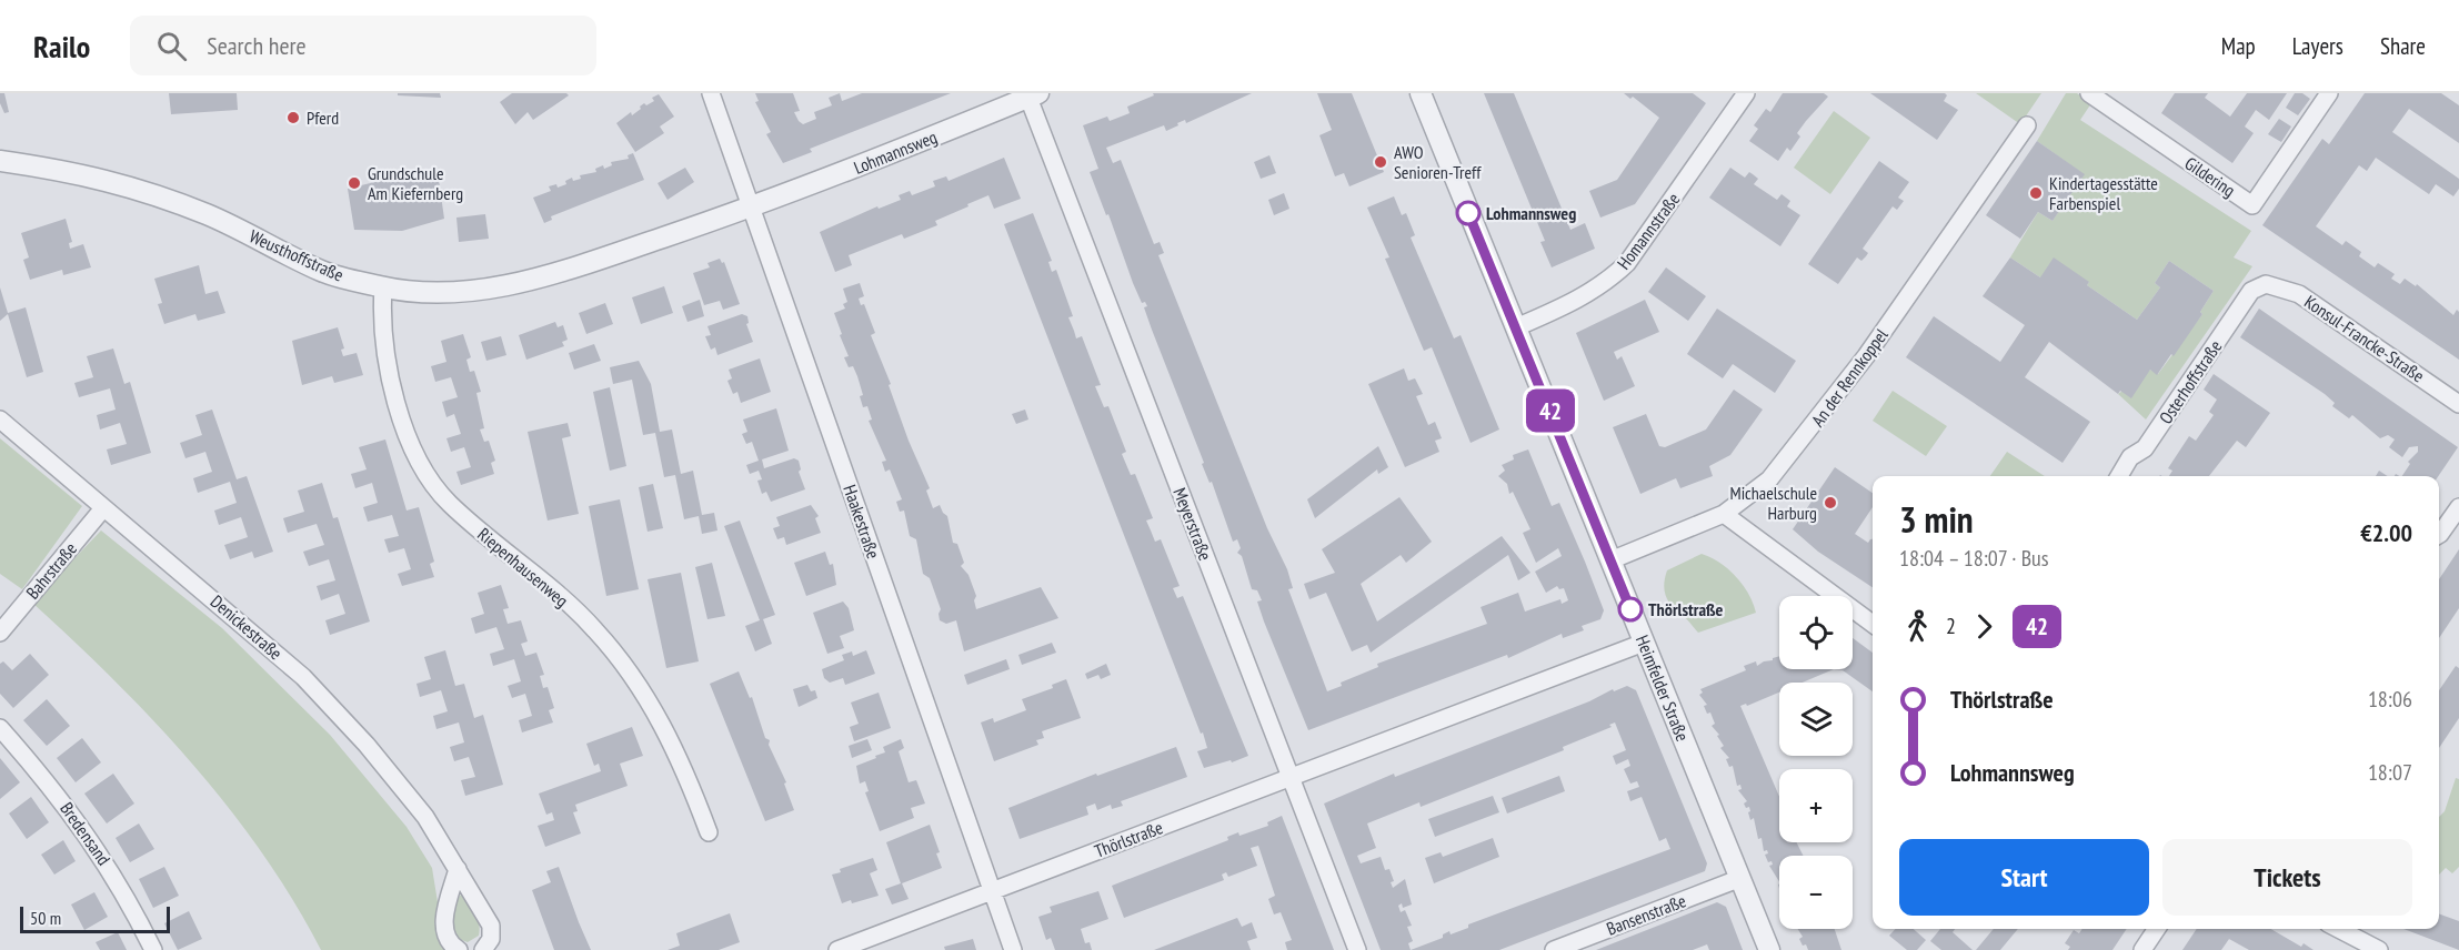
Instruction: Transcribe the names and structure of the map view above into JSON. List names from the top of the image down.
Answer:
{
  "streets": {
    "street": [
      "Lohmannsweg",
      "Gildering",
      "Homannstraße",
      "Weusthoffstraße",
      "Konsul-Francke-Straße",
      "An der Rennkoppel",
      "Osterhoffstraße",
      "Haakestraße",
      "Meyerstraße",
      "Riepenhausenweg",
      "Bahrstraße",
      "Denickestraße",
      "Heimfelder Straße",
      "Bredensand",
      "Thörlstraße",
      "Bansenstraße"
    ]
  },
  "crossings": [
    ["Lohmannsweg", "Weusthoffstraße"],
    ["Lohmannsweg", "Haakestraße"],
    ["Lohmannsweg", "Meyerstraße"],
    ["Homannstraße", "Heimfelder Straße"],
    ["Weusthoffstraße", "Haakestraße"],
    ["Weusthoffstraße", "Riepenhausenweg"],
    ["Konsul-Francke-Straße", "Osterhoffstraße"],
    ["An der Rennkoppel", "Heimfelder Straße"],
    ["Haakestraße", "Thörlstraße"],
    ["Meyerstraße", "Thörlstraße"],
    ["Bahrstraße", "Denickestraße"],
    ["Heimfelder Straße", "Thörlstraße"],
    ["Heimfelder Straße", "Bansenstraße"]
  ],
  "places": [
    "Pferd",
    "AWO Senioren-Treff",
    "Grundschule Am Kiefernberg",
    "Kindertagesstätte Farbenspiel",
    "Lohmannsweg",
    "Michaelschule Harburg",
    "Thörlstraße"
  ],
  "lines": ["bus line 42"],
  "scale_bar": "50 m",
  "page": {
    "header": "Railo",
    "search": "Search here",
    "nav": ["Map", "Layers", "Share"],
    "on_map": "42",
    "heading": ["3 min", "18:04 – 18:07 · Bus", "€2.00"],
    "legs": ["2", "42"],
    "map_buttons": ["+", "−"],
    "list": [
      {
        "name": "Thörlstraße",
        "value": "18:06"
      },
      {
        "name": "Lohmannsweg",
        "value": "18:07"
      }
    ],
    "buttons": ["Start", "Tickets"],
    "scale": "50 m"
  }
}
